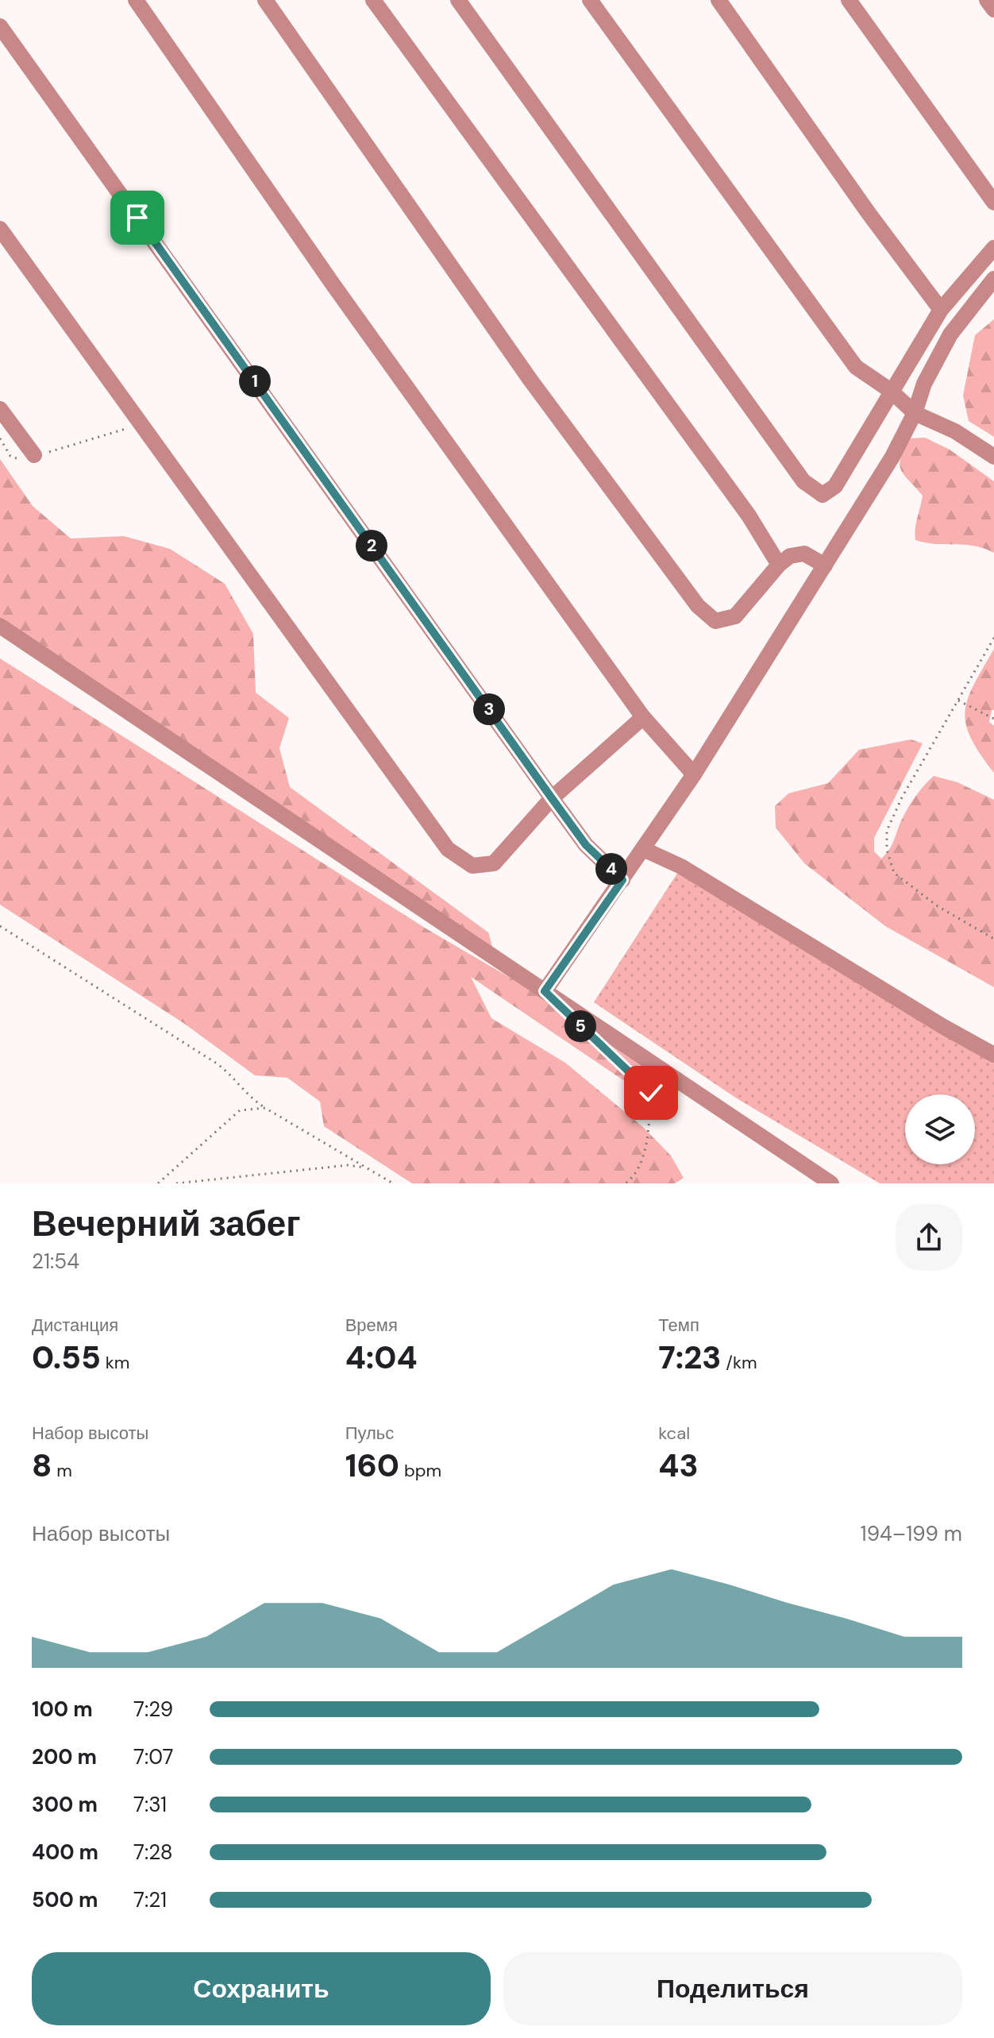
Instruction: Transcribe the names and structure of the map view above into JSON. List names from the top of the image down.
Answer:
{
  "page": {
    "pins": [
      "1",
      "2",
      "3",
      "4",
      "5"
    ],
    "heading": ["Вечерний забег", "21:54"],
    "stats": [
      ["Дистанция", "0.55 km"],
      ["Время", "4:04"],
      ["Темп", "7:23 /km"],
      ["Набор высоты", "8 m"],
      ["Пульс", "160 bpm"],
      ["kcal", "43"]
    ],
    "chart": ["Набор высоты", "194–199 m"],
    "list": [
      {
        "name": "100 m",
        "note": "7:29"
      },
      {
        "name": "200 m",
        "note": "7:07"
      },
      {
        "name": "300 m",
        "note": "7:31"
      },
      {
        "name": "400 m",
        "note": "7:28"
      },
      {
        "name": "500 m",
        "note": "7:21"
      }
    ],
    "buttons": ["Сохранить", "Поделиться"]
  }
}
